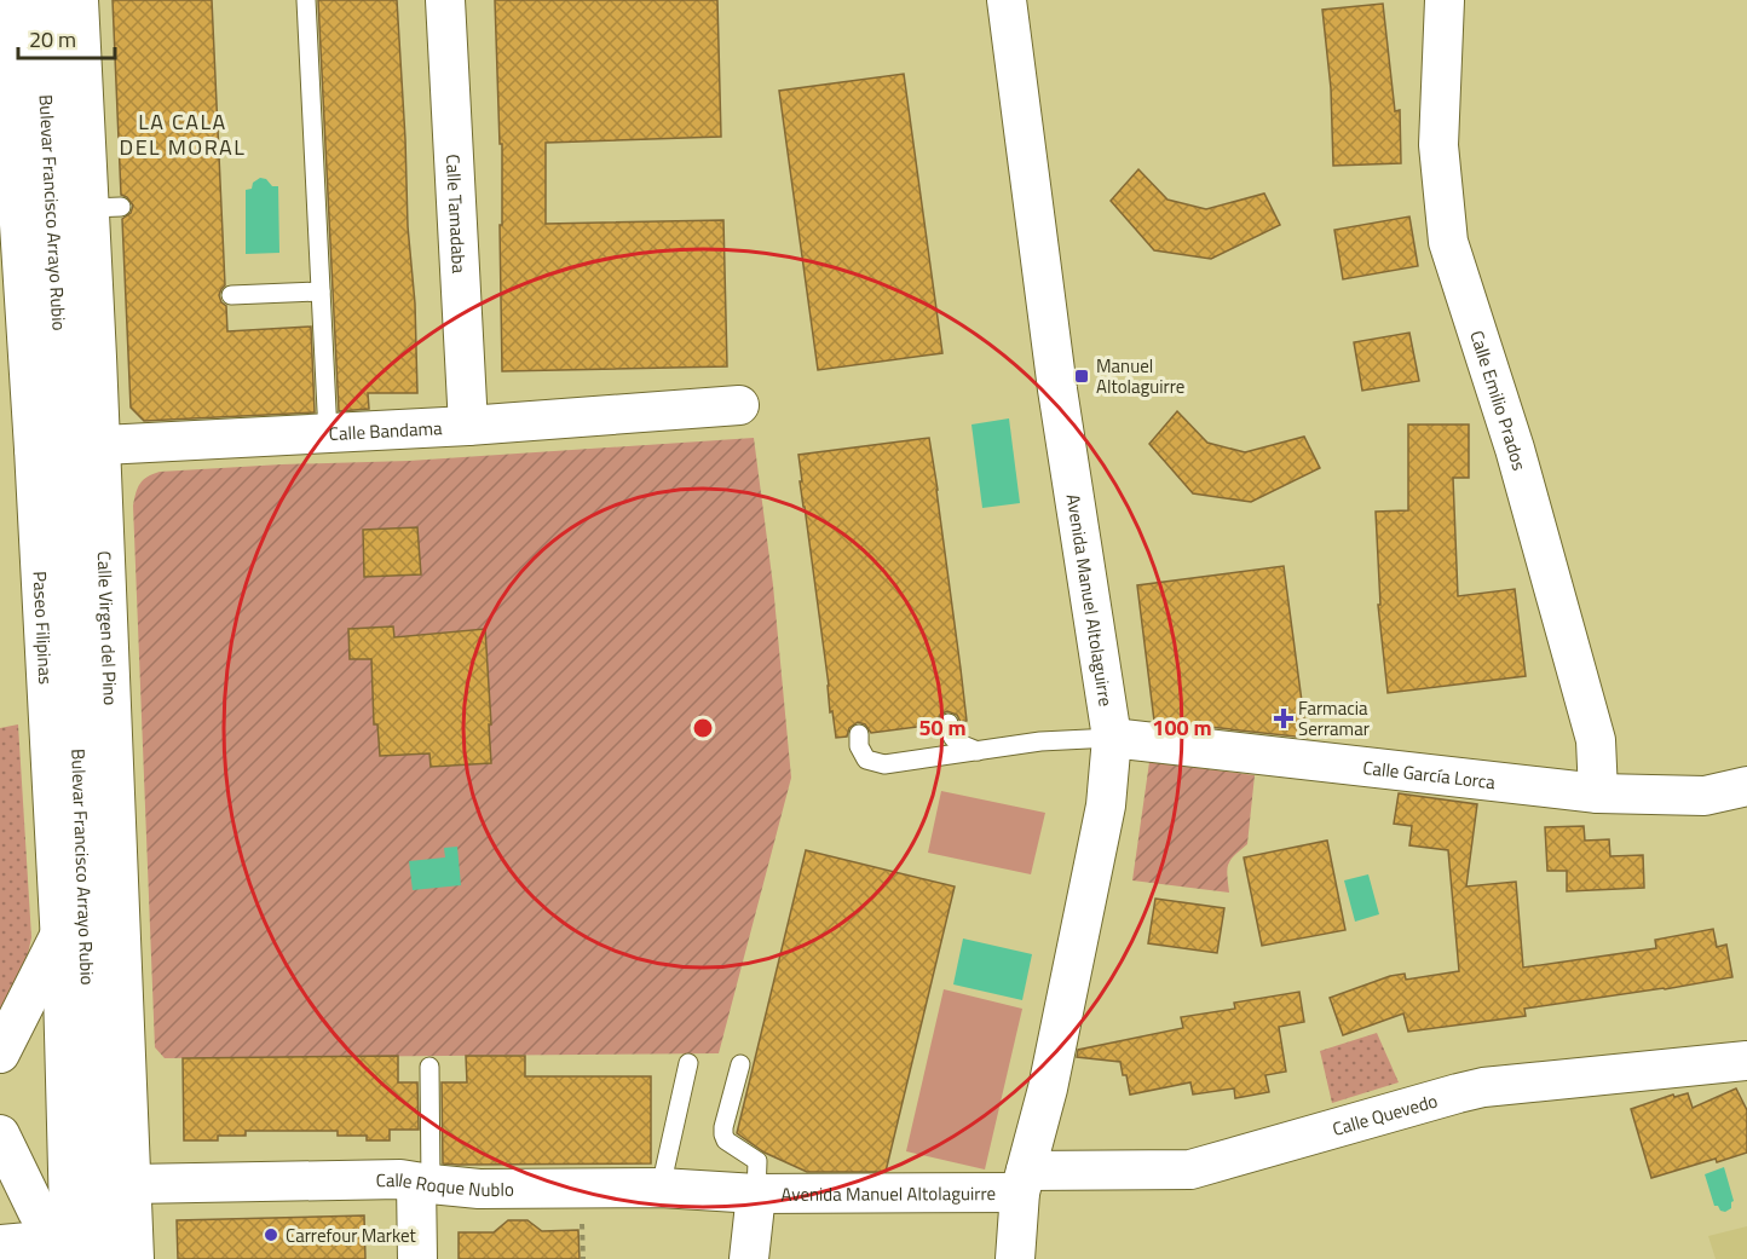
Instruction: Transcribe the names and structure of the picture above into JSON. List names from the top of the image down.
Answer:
{
  "streets": {
    "street": [
      "Bulevar Francisco Arrayo Rubio",
      "Calle Tamadaba",
      "Calle Emilio Prados",
      "Calle Bandama",
      "Avenida Manuel Altolaguirre",
      "Paseo Filipinas",
      "Calle Virgen del Pino",
      "Calle García Lorca",
      "Calle Quevedo",
      "Calle Roque Nublo"
    ]
  },
  "crossings": [
    ["Bulevar Francisco Arrayo Rubio", "Paseo Filipinas"],
    ["Calle Tamadaba", "Calle Bandama"],
    ["Calle Emilio Prados", "Calle García Lorca"],
    ["Calle Bandama", "Paseo Filipinas"],
    ["Calle Bandama", "Calle Virgen del Pino"],
    ["Avenida Manuel Altolaguirre", "Calle García Lorca"],
    ["Avenida Manuel Altolaguirre", "Calle Quevedo"],
    ["Avenida Manuel Altolaguirre", "Calle Roque Nublo"],
    ["Calle Virgen del Pino", "Calle Roque Nublo"]
  ],
  "districts": ["LA CALA DEL MORAL"],
  "places": {
    "transit": ["Manuel Altolaguirre"],
    "health": ["Farmacia Serramar"],
    "other": ["Carrefour Market"]
  },
  "scale_bar": "20 m",
  "rings": ["50 m", "100 m"]
}
